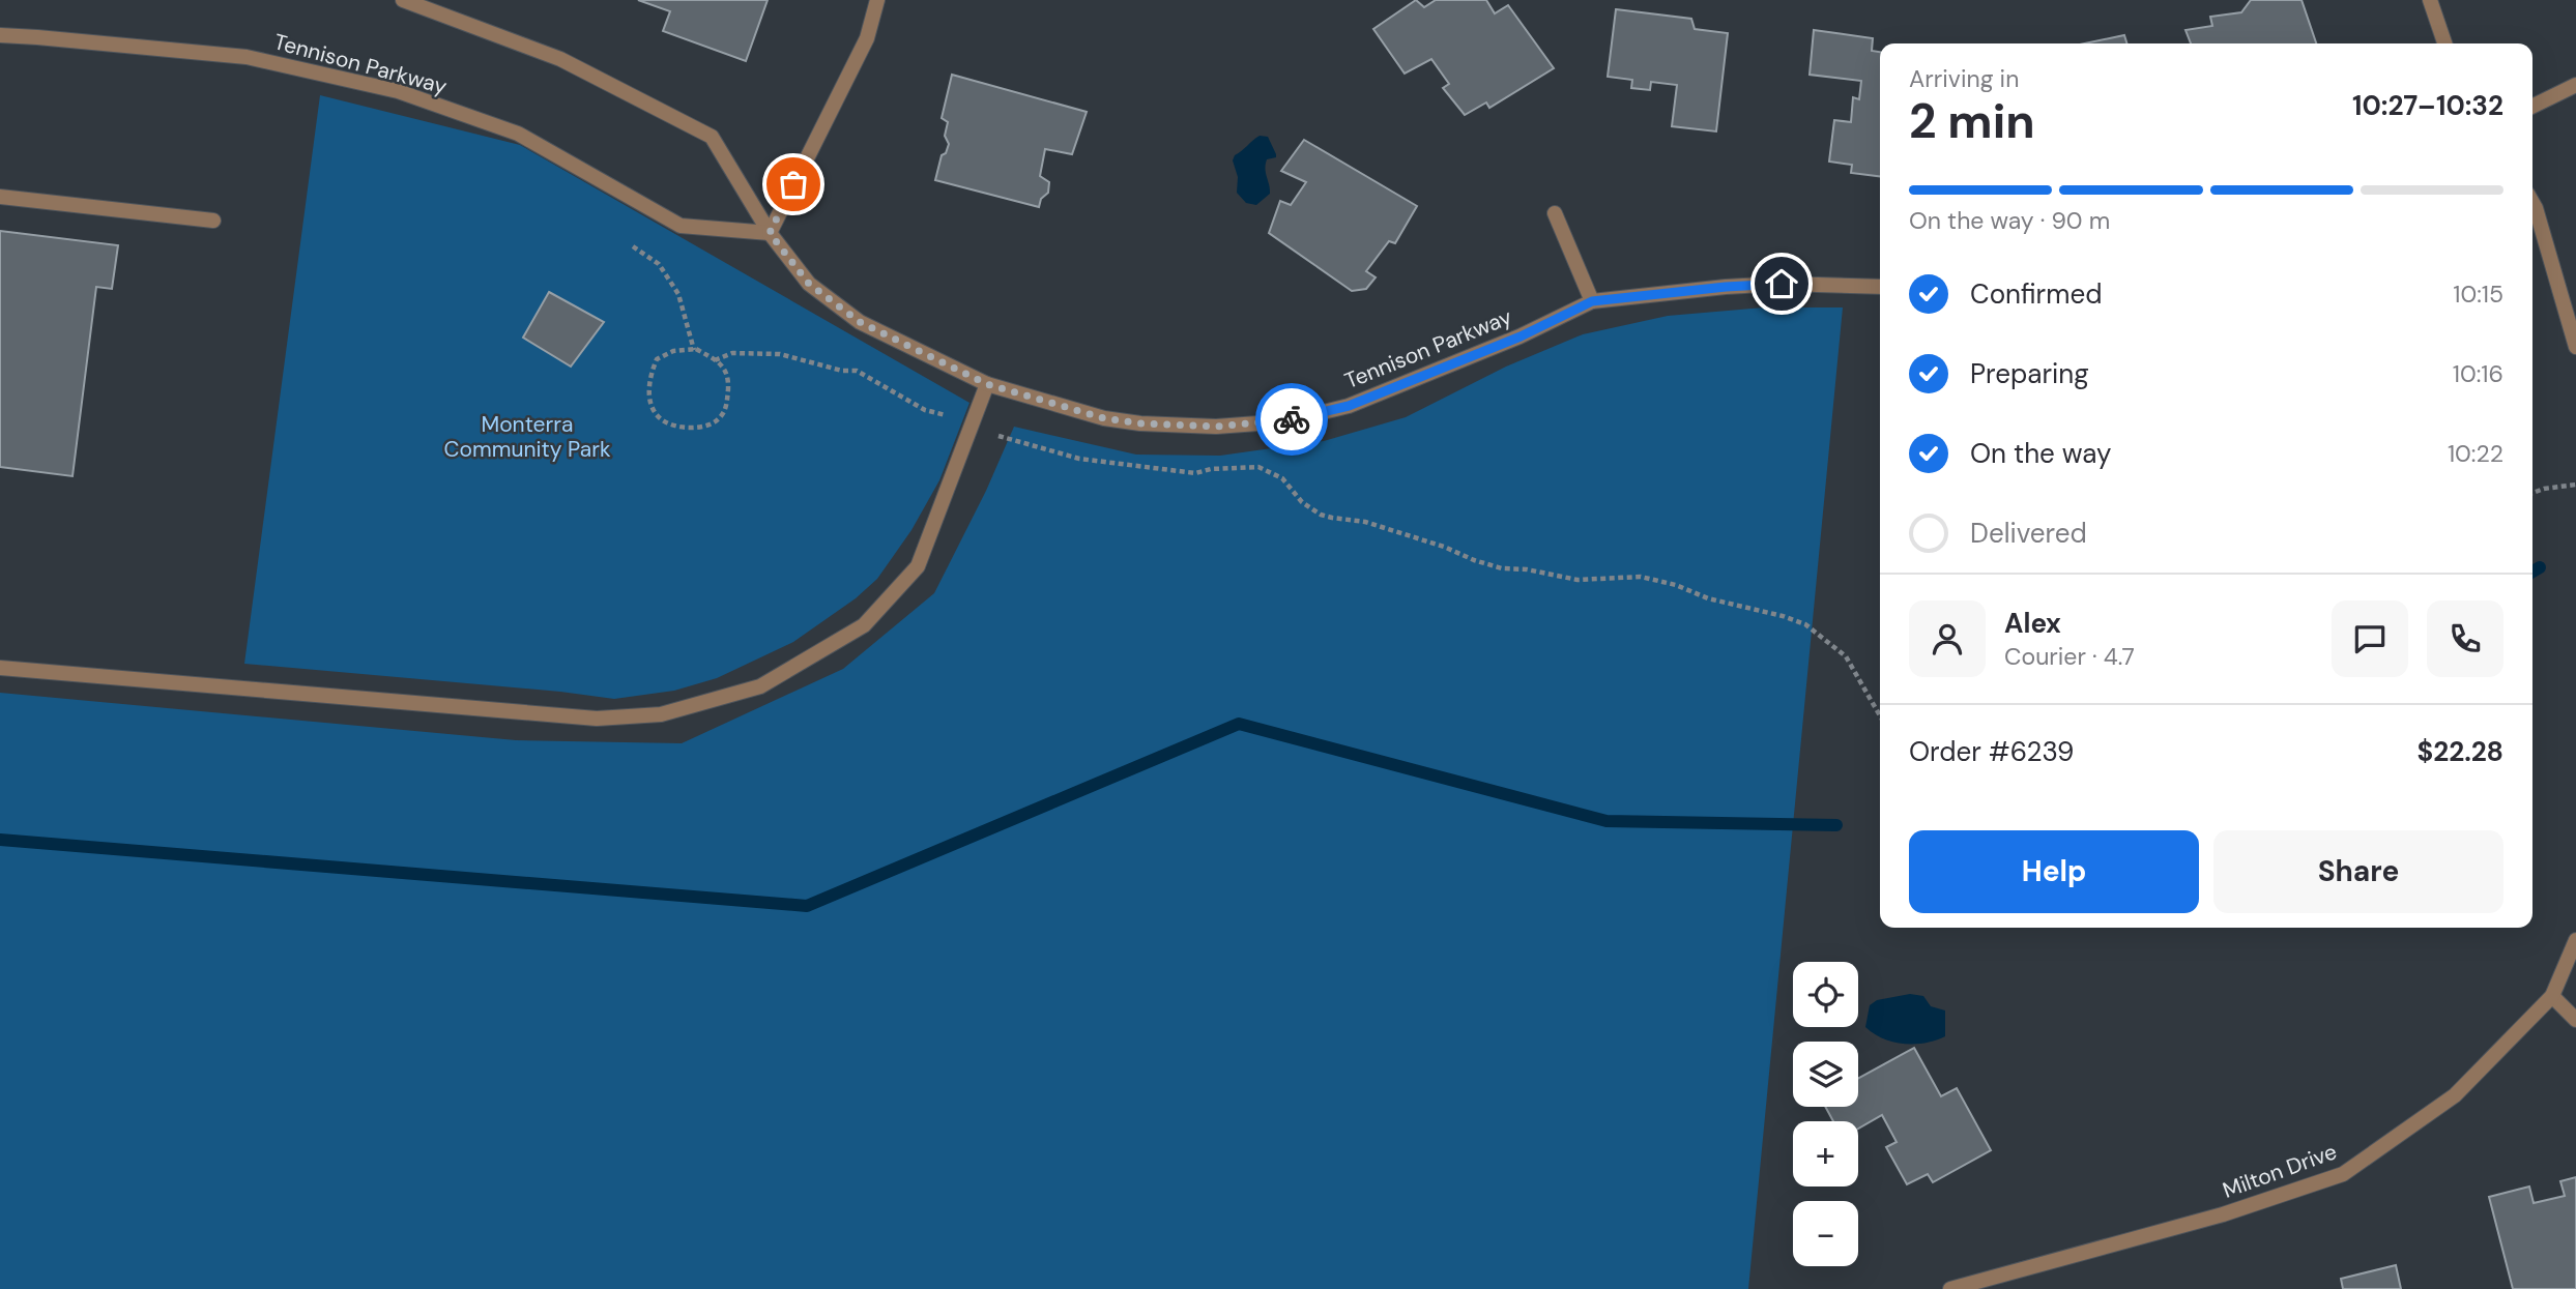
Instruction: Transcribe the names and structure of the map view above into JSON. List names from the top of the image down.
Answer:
{
  "streets": {
    "street": ["Tennison Parkway", "Milton Drive"]
  },
  "parks": ["Monterra Community Park"],
  "page": {
    "heading": ["2 min", "Arriving in", "10:27–10:32"],
    "panel": [
      "Alex",
      "Courier · 4.7",
      "Order #6239",
      "$22.28"
    ],
    "bar": "On the way · 90 m",
    "list": [
      ["Confirmed", "10:15"],
      ["Preparing", "10:16"],
      ["On the way", "10:22"],
      "Delivered"
    ],
    "buttons": ["Help", "Share"],
    "map_buttons": ["+", "−"]
  }
}
